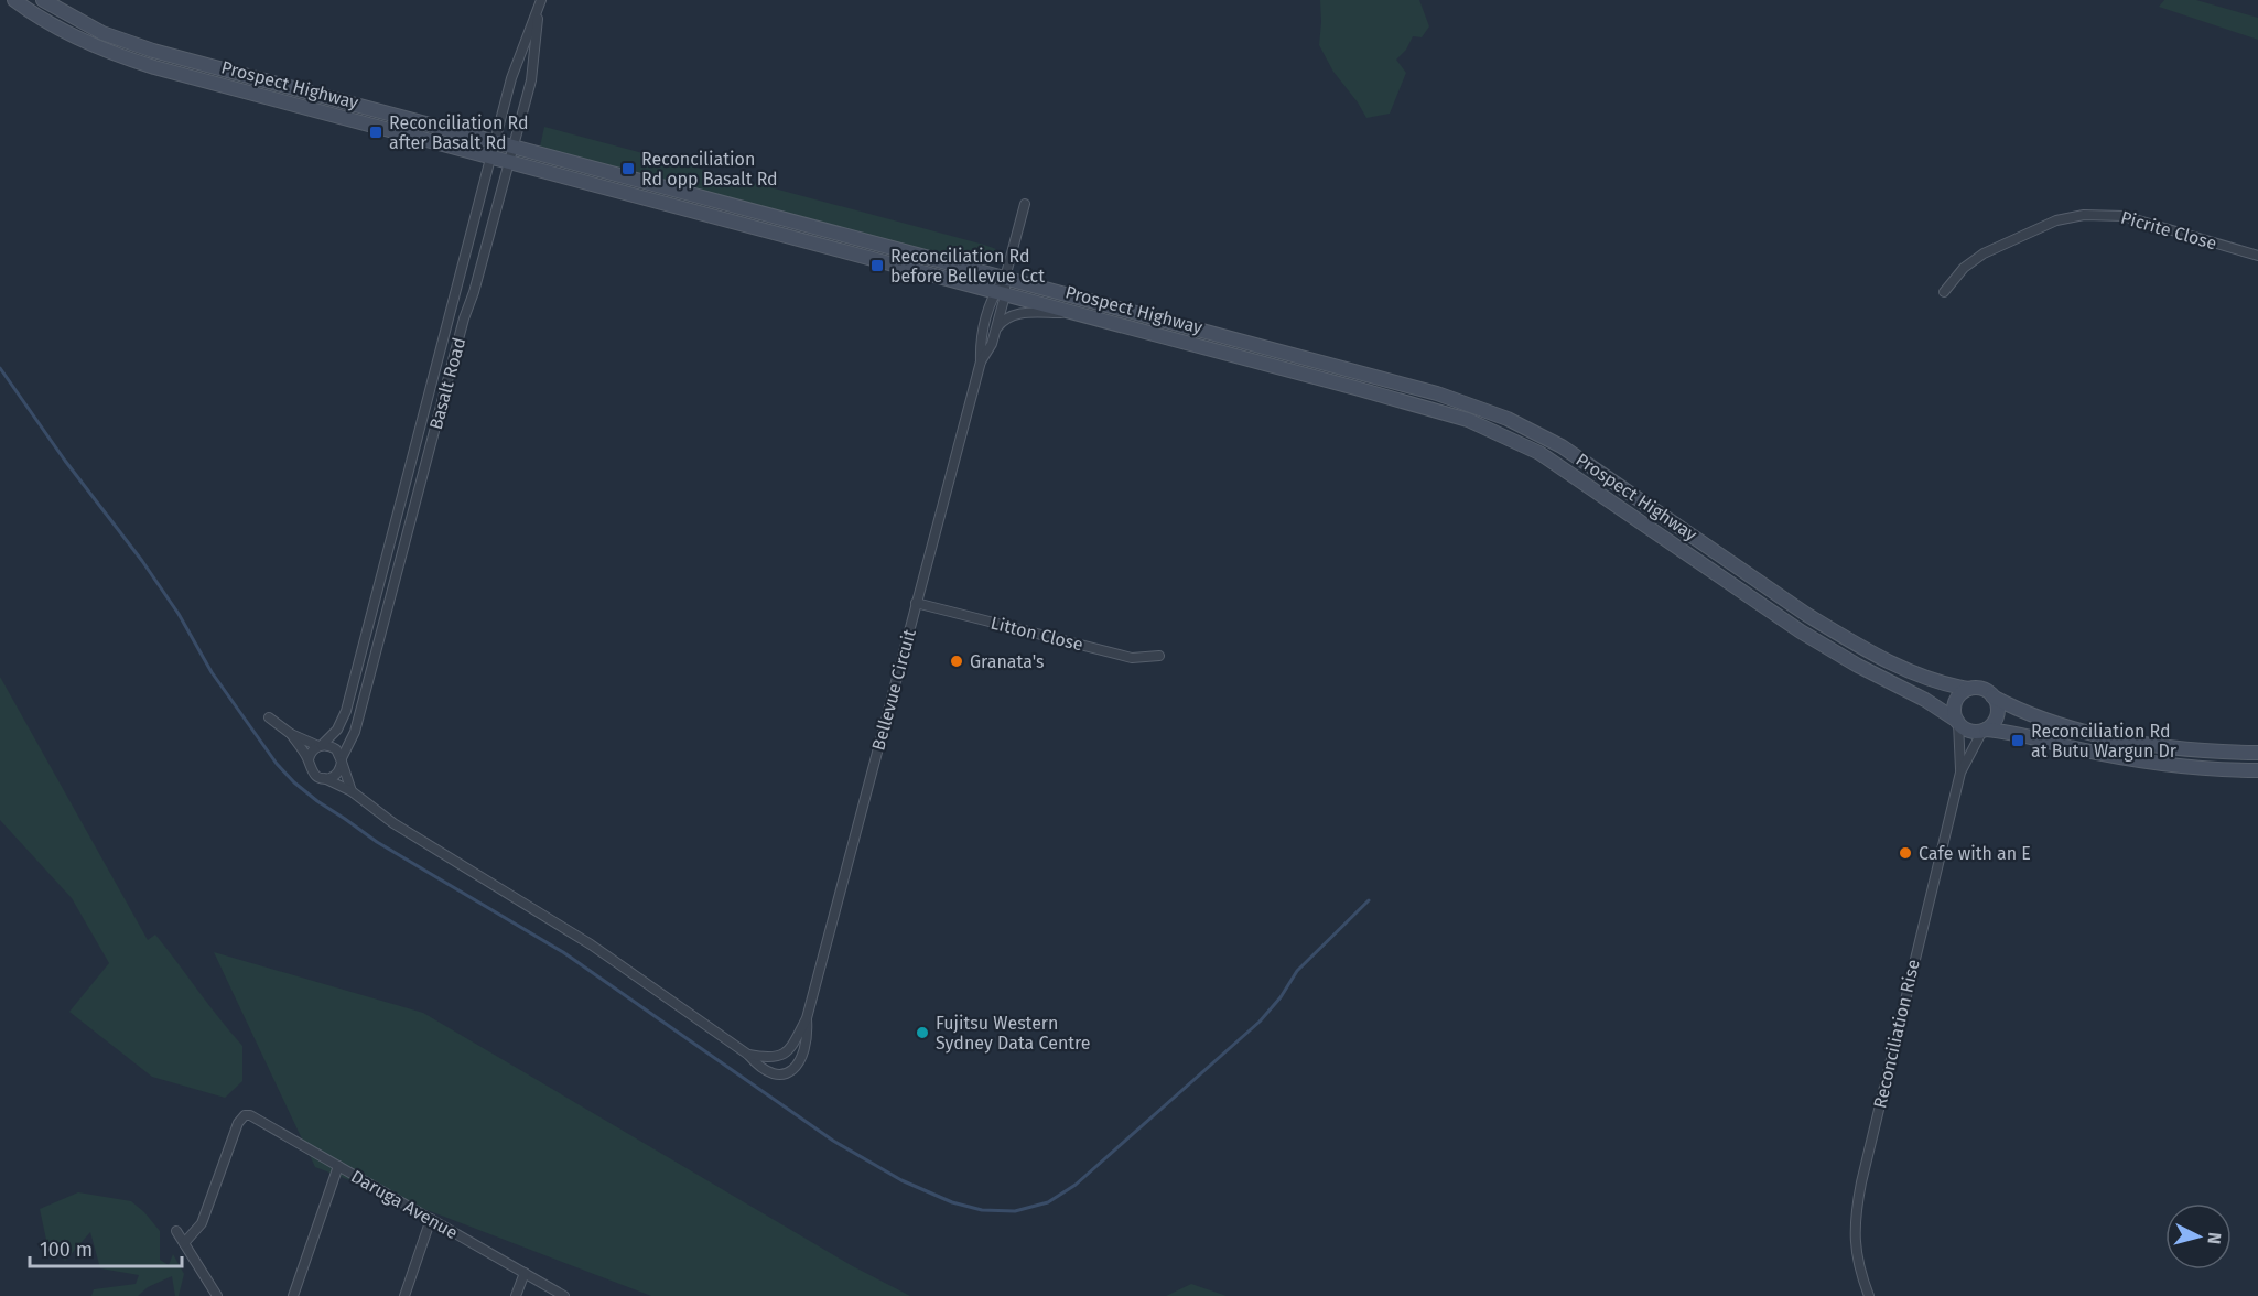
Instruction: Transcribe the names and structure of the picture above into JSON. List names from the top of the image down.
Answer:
{
  "streets": {
    "main road": ["Prospect Highway"],
    "street": [
      "Picrite Close",
      "Basalt Road",
      "Litton Close",
      "Bellevue Circuit",
      "Reconciliation Rise",
      "Daruga Avenue"
    ]
  },
  "crossings": [
    ["Prospect Highway", "Basalt Road"],
    ["Prospect Highway", "Bellevue Circuit"],
    ["Prospect Highway", "Reconciliation Rise"],
    ["Basalt Road", "Bellevue Circuit"],
    ["Litton Close", "Bellevue Circuit"]
  ],
  "places": {
    "transit": [
      "Reconciliation Rd after Basalt Rd",
      "Reconciliation Rd opp Basalt Rd",
      "Reconciliation Rd before Bellevue Cct",
      "Reconciliation Rd at Butu Wargun Dr"
    ],
    "other": ["Granata's", "Cafe with an E", "Fujitsu Western Sydney Data Centre"]
  },
  "scale_bar": "100 m",
  "north": "right"
}
